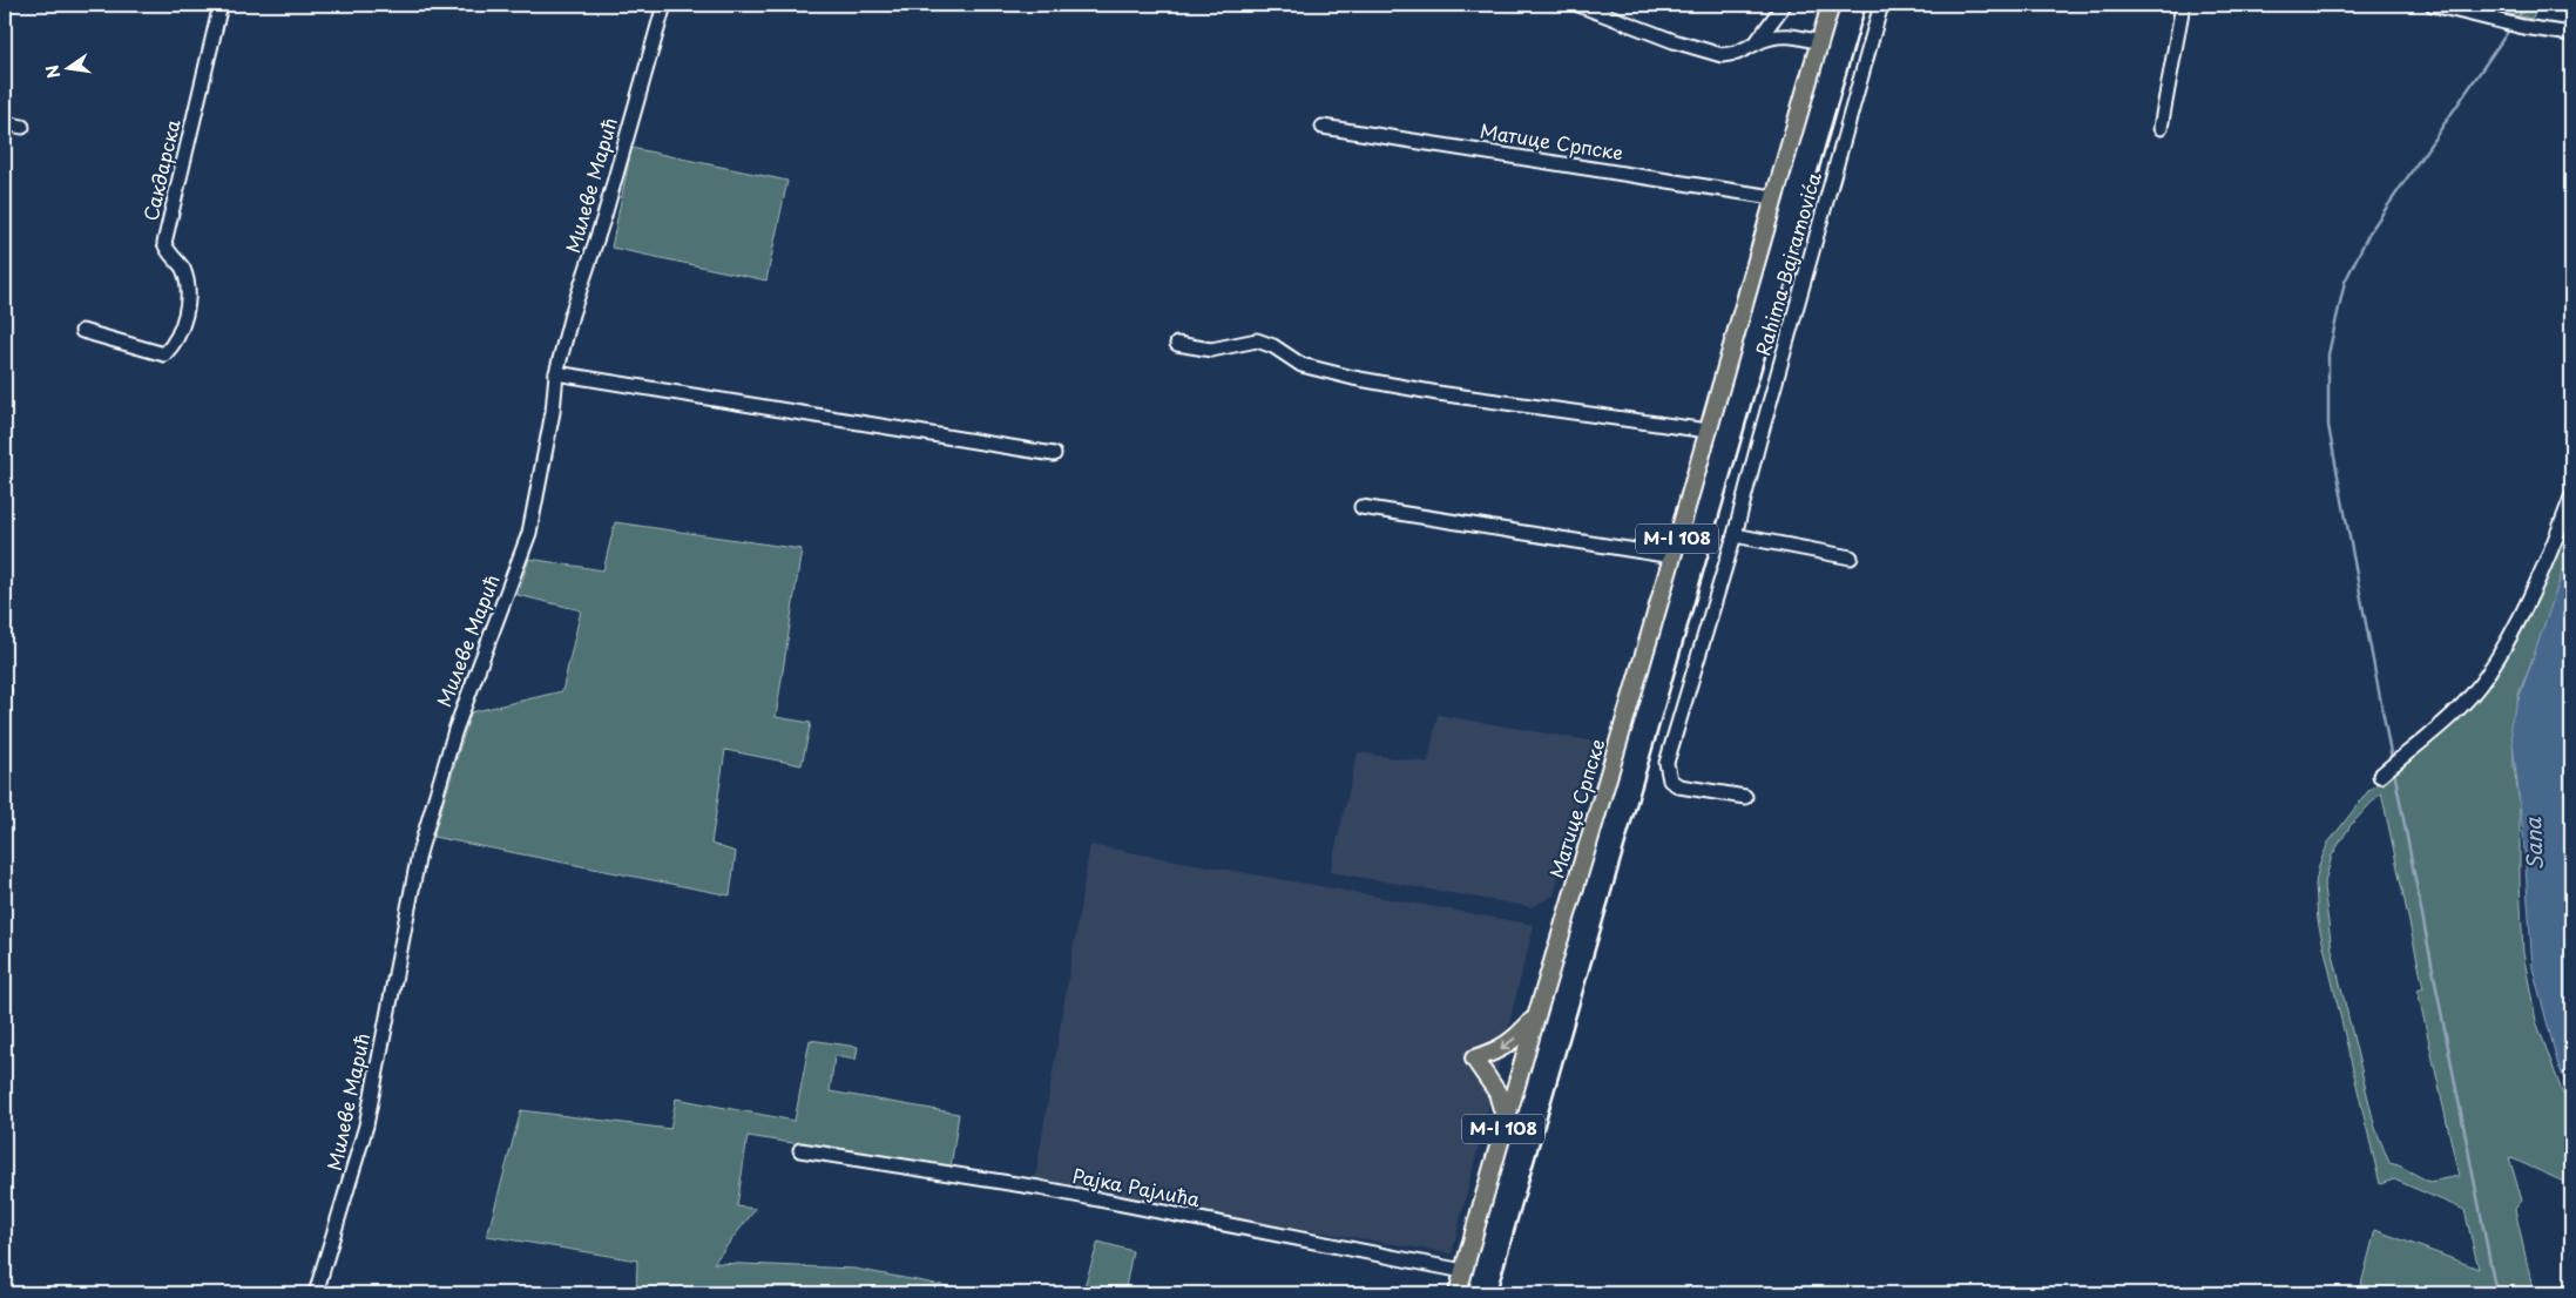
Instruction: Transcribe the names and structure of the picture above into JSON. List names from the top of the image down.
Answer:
{
  "streets": {
    "main road": ["Матице Српске", "M-I 108"],
    "street": [
      "Сакдарска",
      "Милеве Мaрић",
      "Rahima Bajramovića",
      "Рајка Рајлића"
    ]
  },
  "crossings": [
    ["Матице Српске", "M-I 108"],
    ["M-I 108", "Рајка Рајлића"]
  ],
  "water": ["Sana"],
  "north": "left"
}
